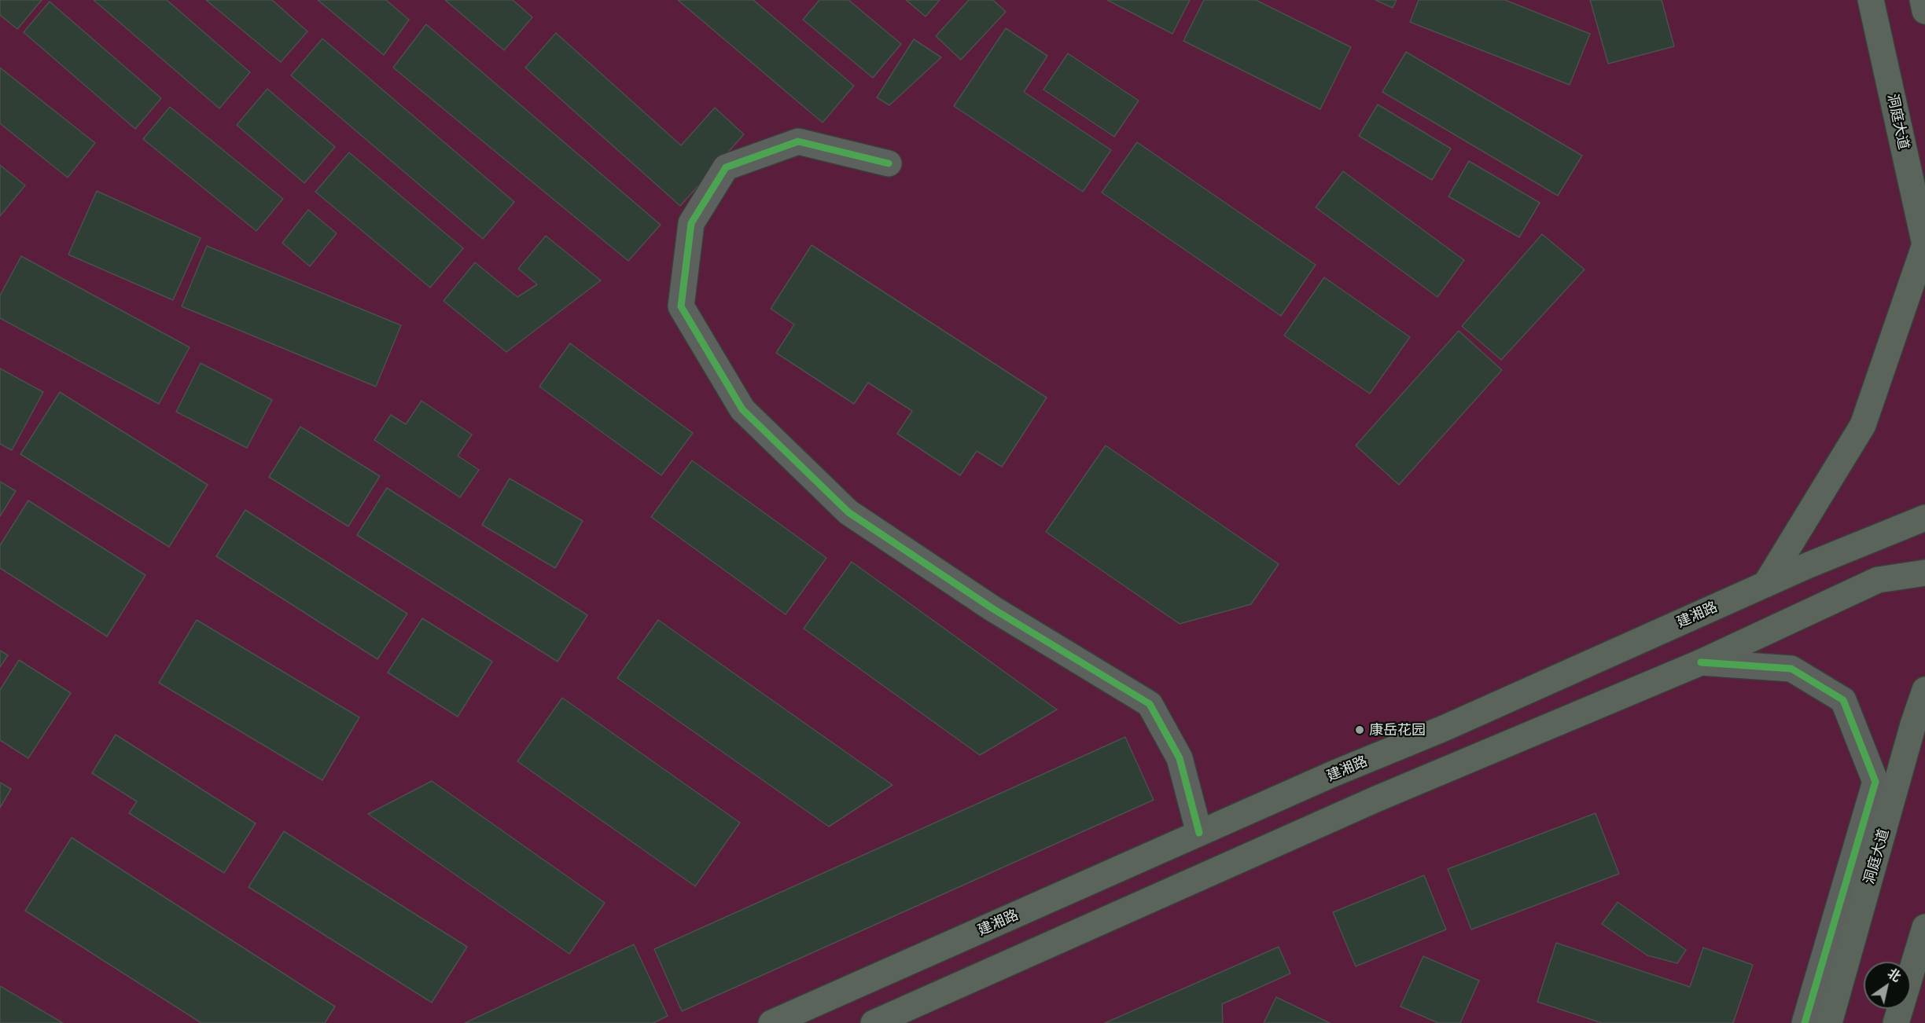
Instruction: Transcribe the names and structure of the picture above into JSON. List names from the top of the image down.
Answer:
{
  "streets": {
    "main road": ["洞庭大道", "建湘路"]
  },
  "places": ["康岳花园"],
  "north": "top right"
}
